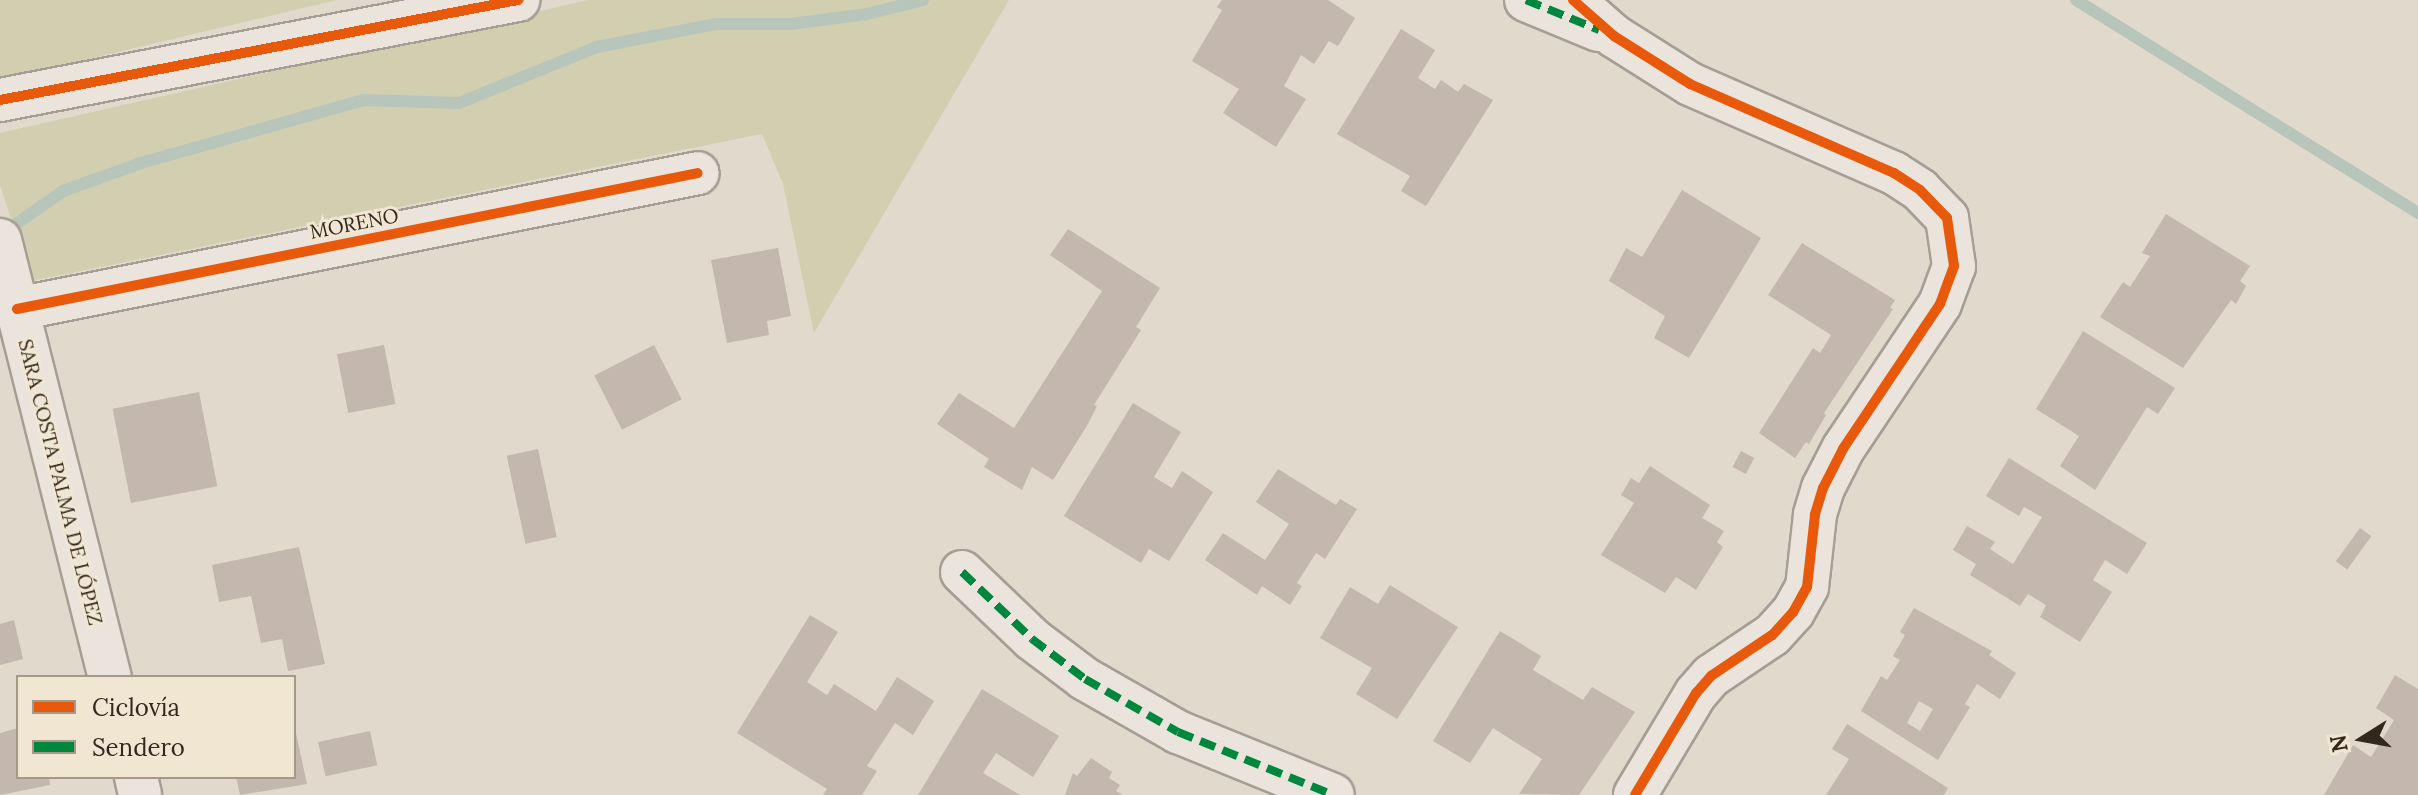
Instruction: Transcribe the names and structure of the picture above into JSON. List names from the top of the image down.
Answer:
{
  "streets": {
    "street": ["MORENO", "SARA COSTA PALMA DE LÓPEZ"]
  },
  "crossings": [
    ["MORENO", "SARA COSTA PALMA DE LÓPEZ"]
  ],
  "legend": ["Ciclovía", "Sendero"],
  "north": "left"
}
